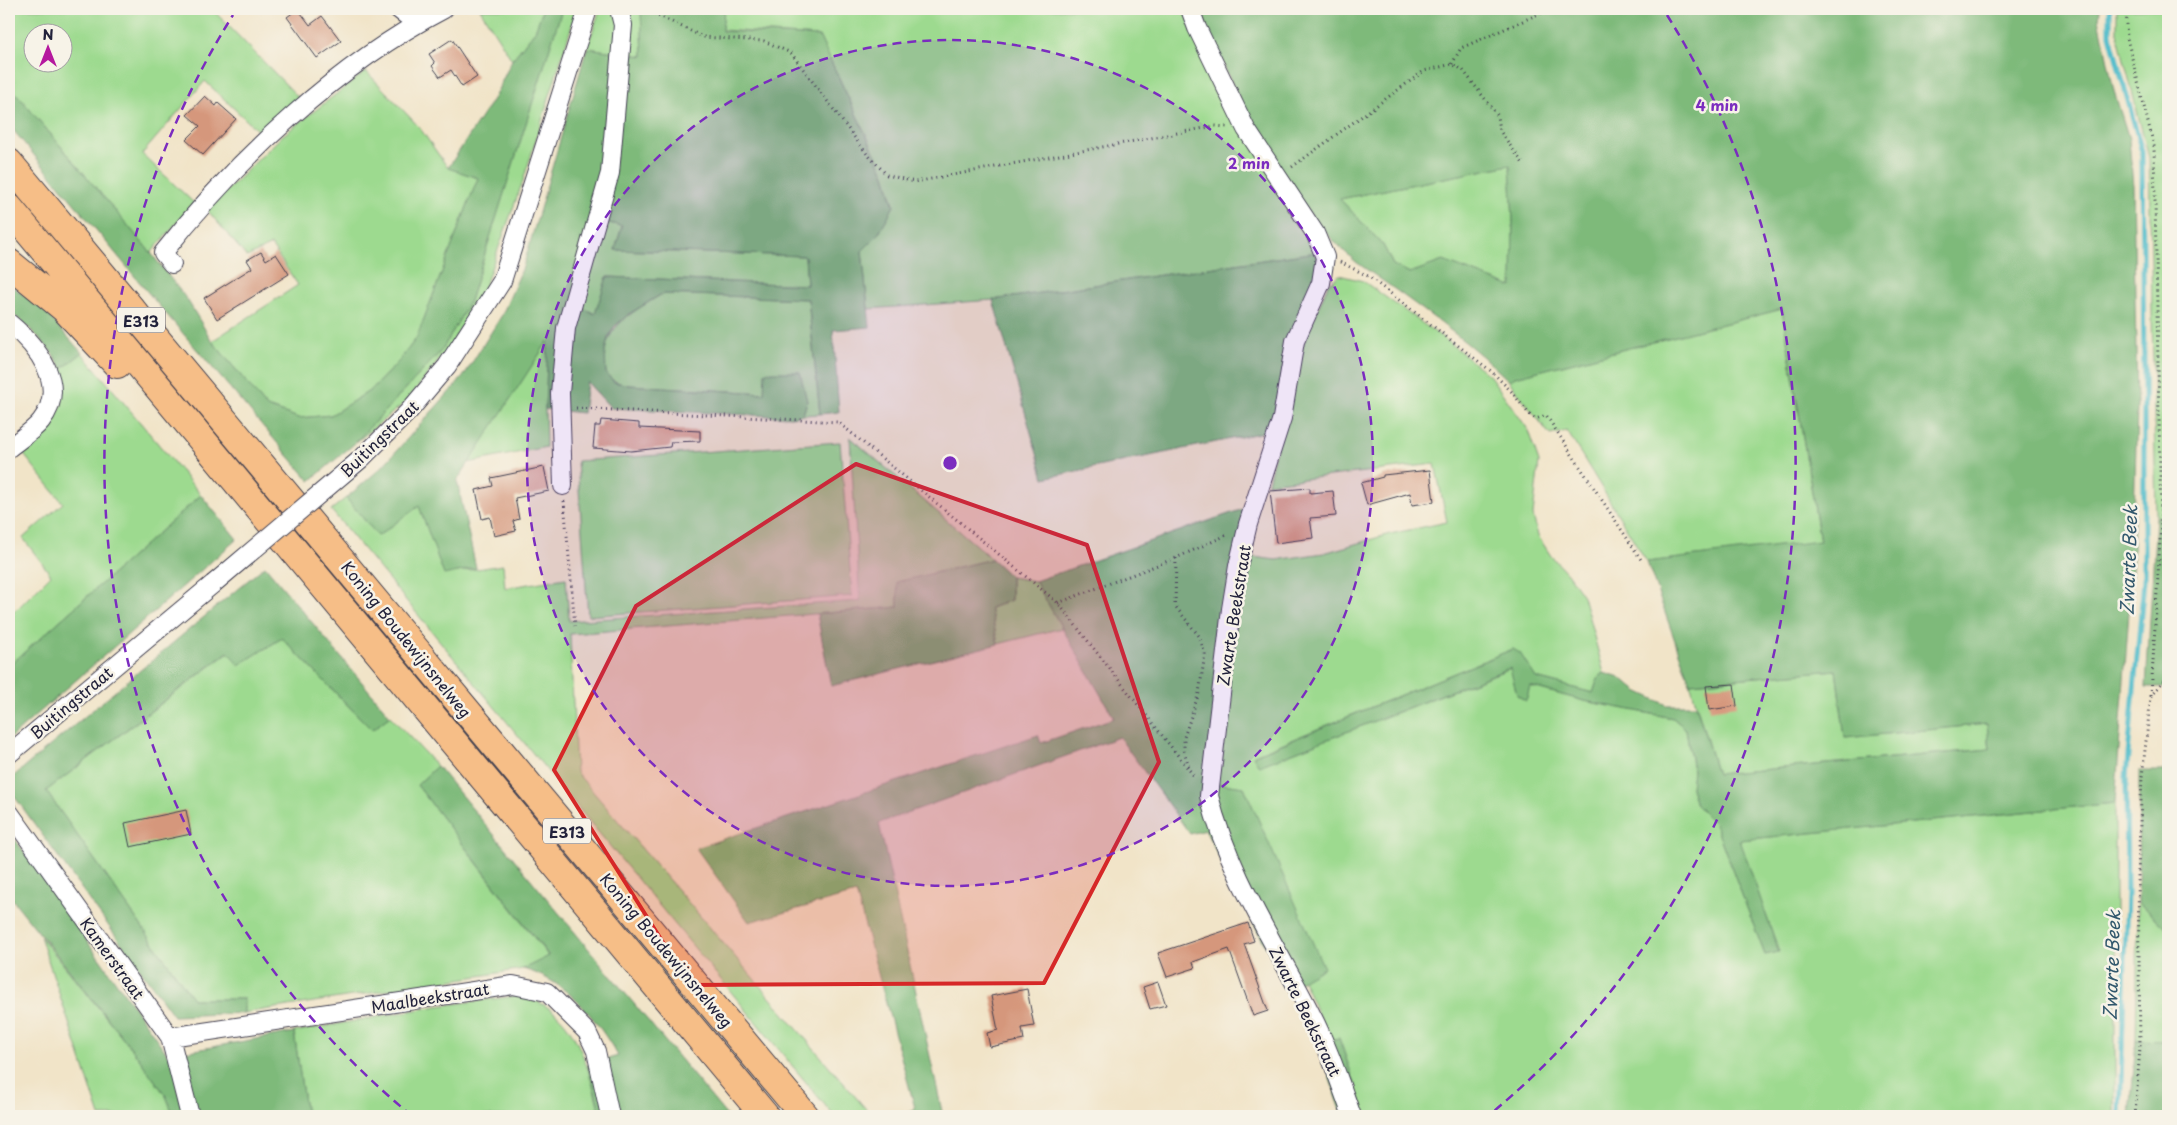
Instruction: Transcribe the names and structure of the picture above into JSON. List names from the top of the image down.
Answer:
{
  "streets": {
    "highway": ["E313", "Koning Boudewijnsnelweg"],
    "street": [
      "Buitingstraat",
      "Zwarte Beekstraat",
      "Kamerstraat",
      "Maalbeekstraat"
    ]
  },
  "crossings": [
    ["Kamerstraat", "Maalbeekstraat"]
  ],
  "water": ["Zwarte Beek"],
  "north": "top",
  "rings": ["4 min", "2 min"]
}
